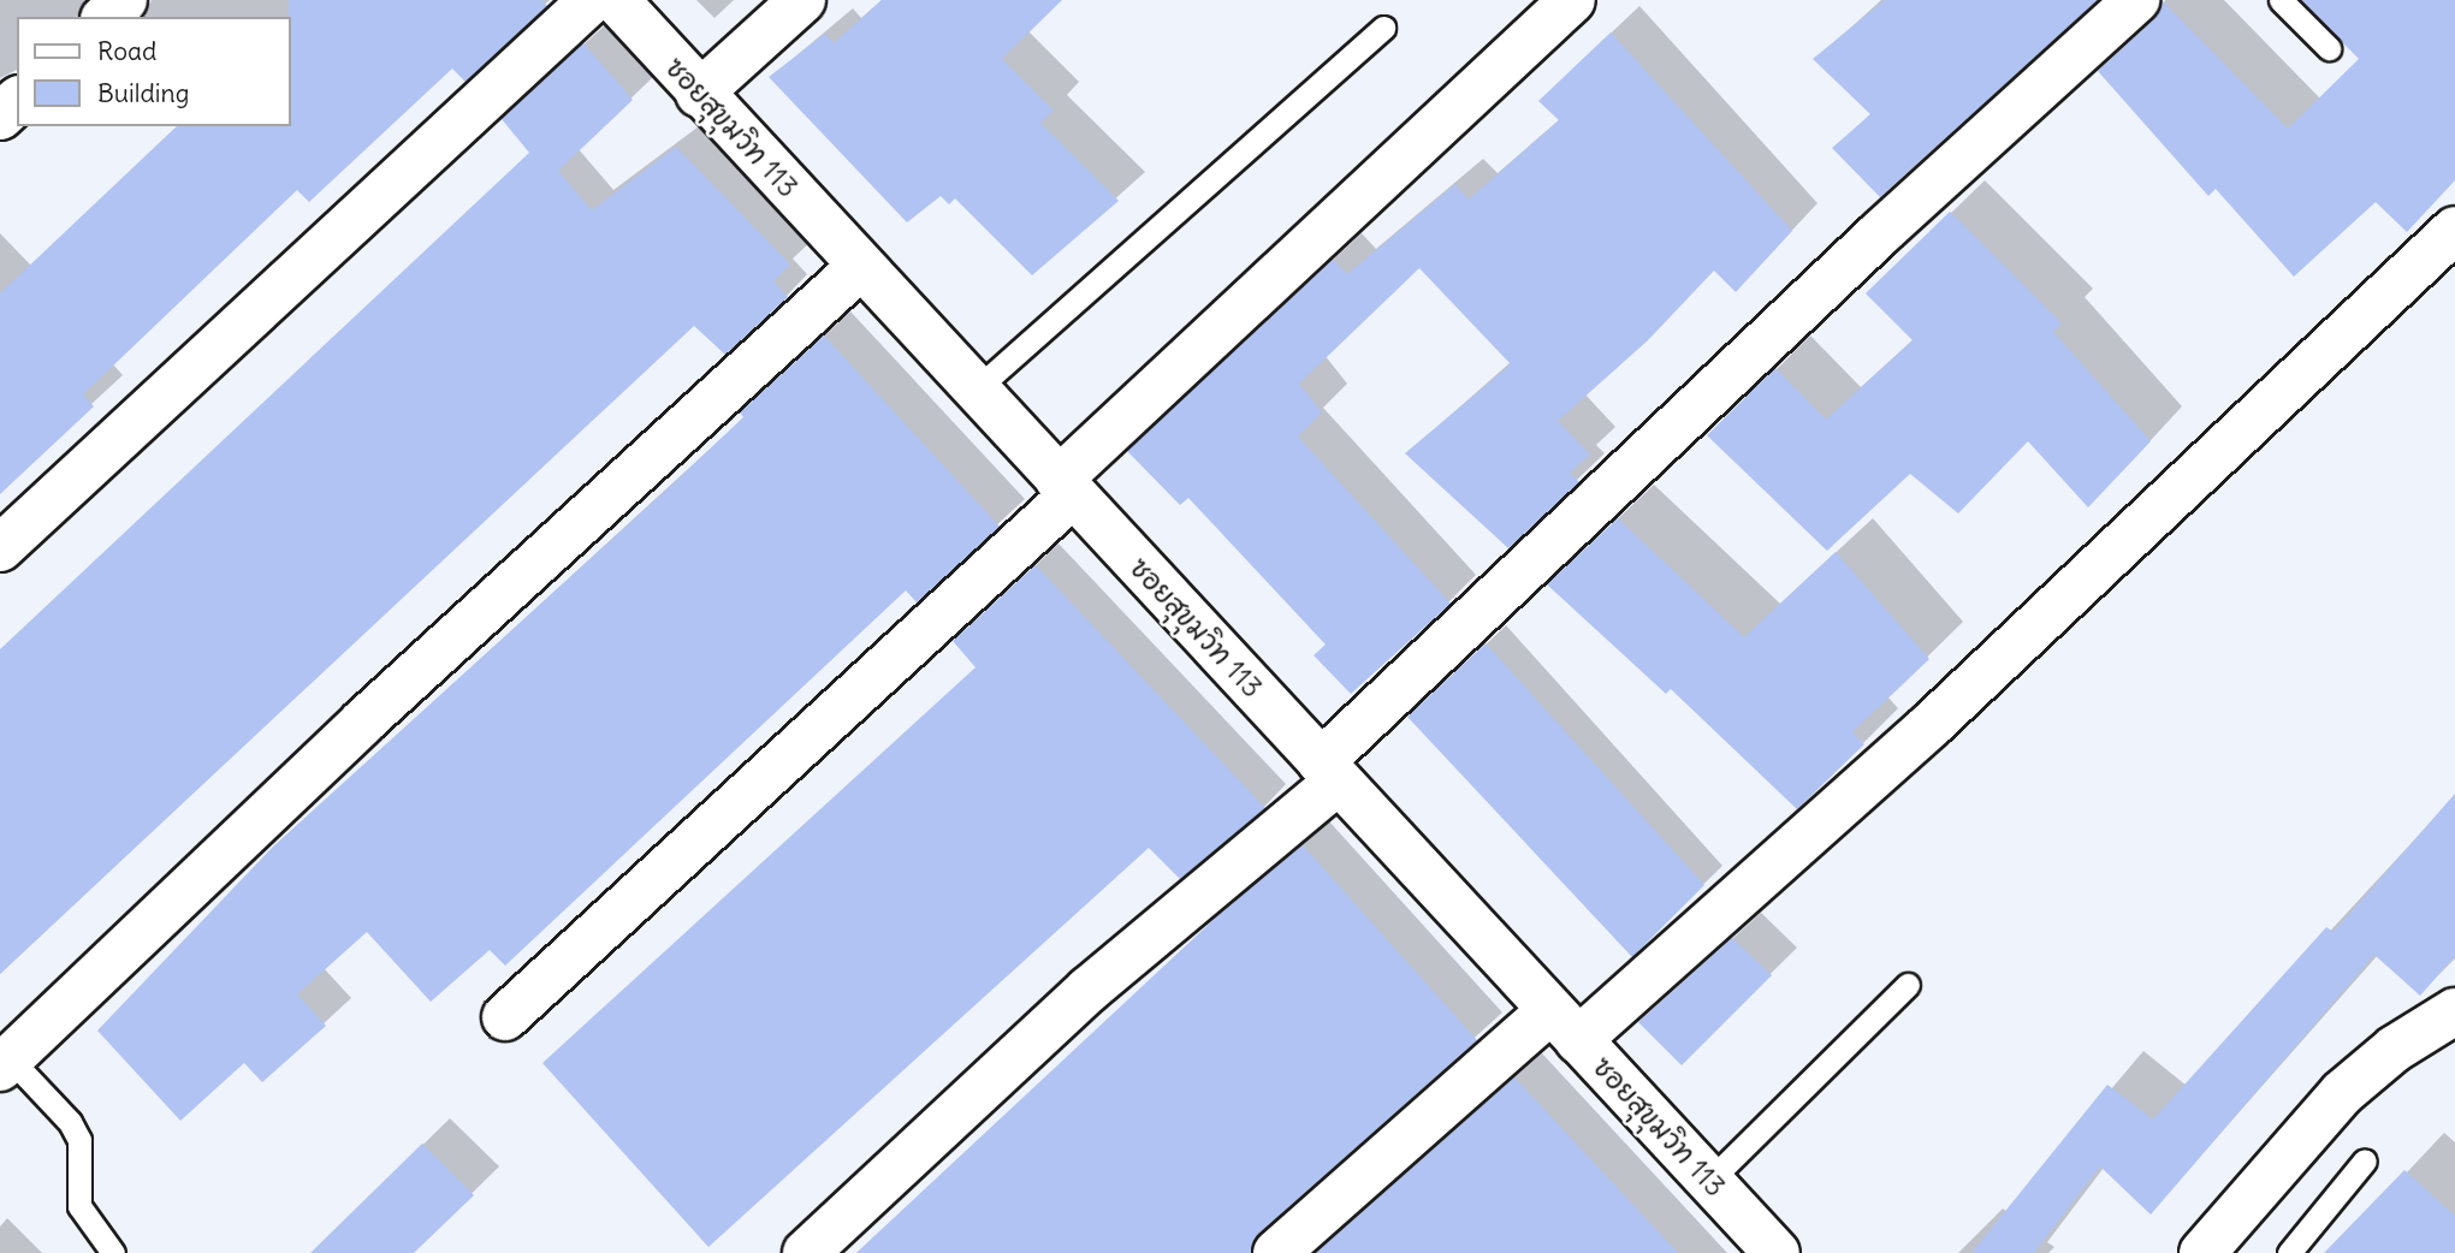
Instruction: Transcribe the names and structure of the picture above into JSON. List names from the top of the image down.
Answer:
{
  "streets": {
    "street": ["ซอยสุขุมวิท 113"]
  },
  "legend": ["Road", "Building"]
}
